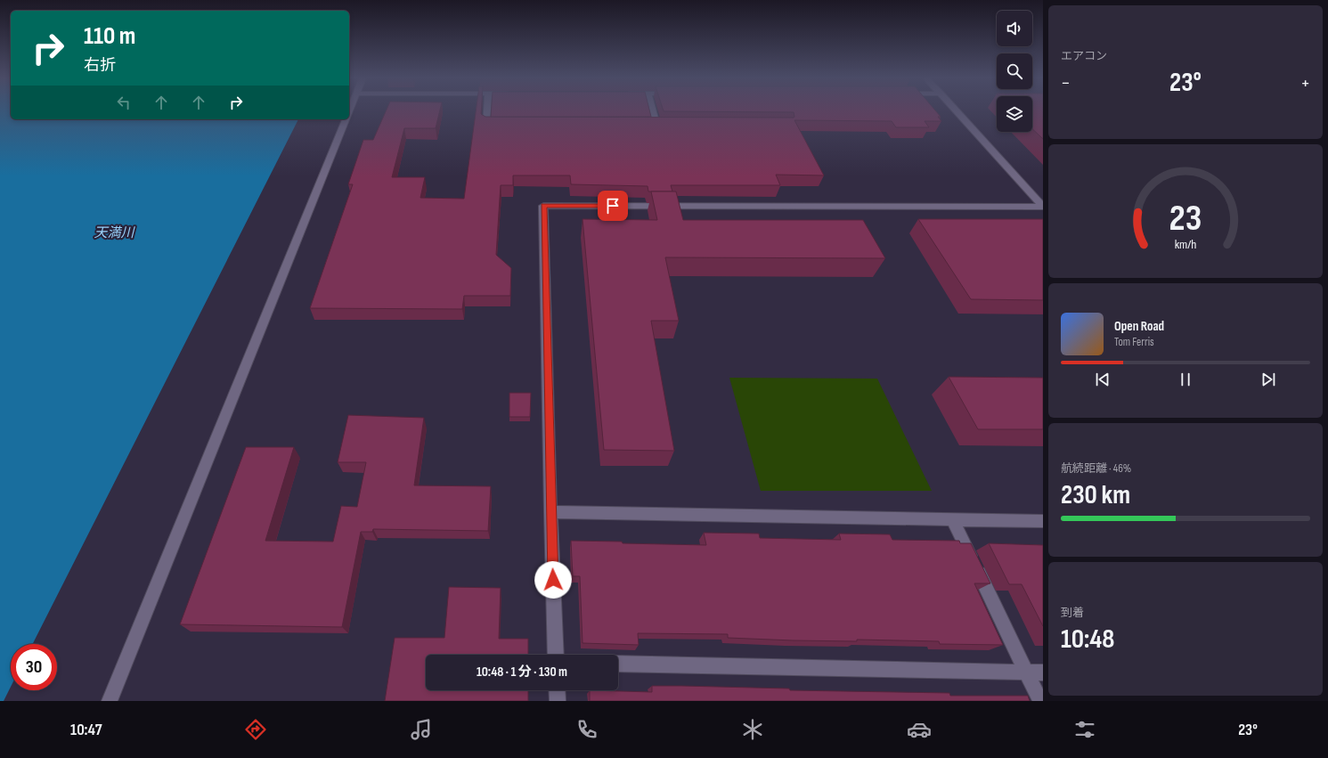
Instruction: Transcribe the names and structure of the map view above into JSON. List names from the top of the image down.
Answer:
{
  "water": ["天満川"],
  "page": {
    "tile": [
      "エアコン",
      ["航続距離 · 46%", "230 km"],
      ["到着", "10:48"]
    ],
    "turn": ["110 m", "右折"],
    "heat": ["−", "23°", "+"],
    "song": ["Open Road", "Tom Ferris"],
    "limit": "30",
    "trip": "10:48 · 1 分 · 130 m",
    "tabs": ["10:47", "23°"],
    "gauge": ["23", "km/h"]
  }
}
